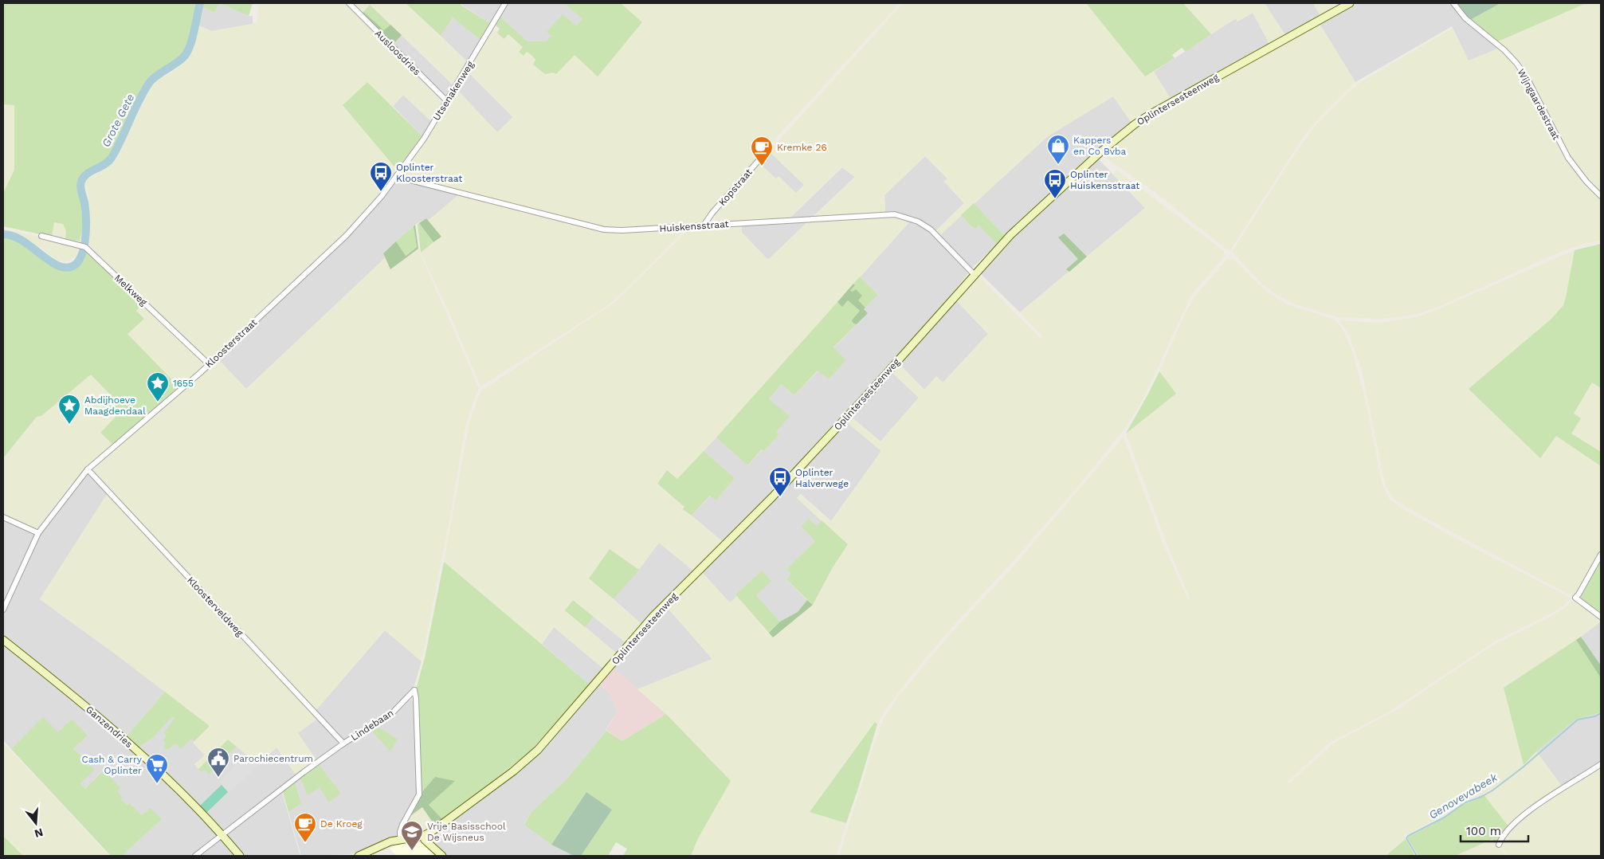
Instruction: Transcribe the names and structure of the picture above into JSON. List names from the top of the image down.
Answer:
{
  "streets": {
    "street": [
      "Ausloosdries",
      "Utsenakenweg",
      "Oplintersesteenweg",
      "Wijngaardestraat",
      "Kopstraat",
      "Huiskensstraat",
      "Melkweg",
      "Kloosterstraat",
      "Kloosterveldweg",
      "Lindebaan",
      "Ganzendries"
    ]
  },
  "crossings": [
    ["Ausloosdries", "Utsenakenweg"],
    ["Utsenakenweg", "Huiskensstraat"],
    ["Utsenakenweg", "Kloosterstraat"],
    ["Oplintersesteenweg", "Huiskensstraat"],
    ["Kopstraat", "Huiskensstraat"],
    ["Huiskensstraat", "Kloosterstraat"],
    ["Melkweg", "Kloosterstraat"],
    ["Kloosterstraat", "Kloosterveldweg"],
    ["Kloosterveldweg", "Lindebaan"],
    ["Lindebaan", "Ganzendries"]
  ],
  "water": ["Grote Gete", "Genovevabeek"],
  "places": {
    "shop": ["Kappers en Co Bvba"],
    "cafe": ["Kremke 26", "De Kroeg"],
    "bus stop": ["Oplinter Kloosterstraat", "Oplinter Huiskensstraat", "Oplinter Halverwege"],
    "place": ["1655", "Abdijhoeve Maagdendaal"],
    "public building": ["Parochiecentrum"],
    "supermarket": ["Cash & Carry Oplinter"],
    "school or university": ["Vrije Basisschool De Wijsneus"]
  },
  "scale_bar": "100 m",
  "north": "bottom"
}
